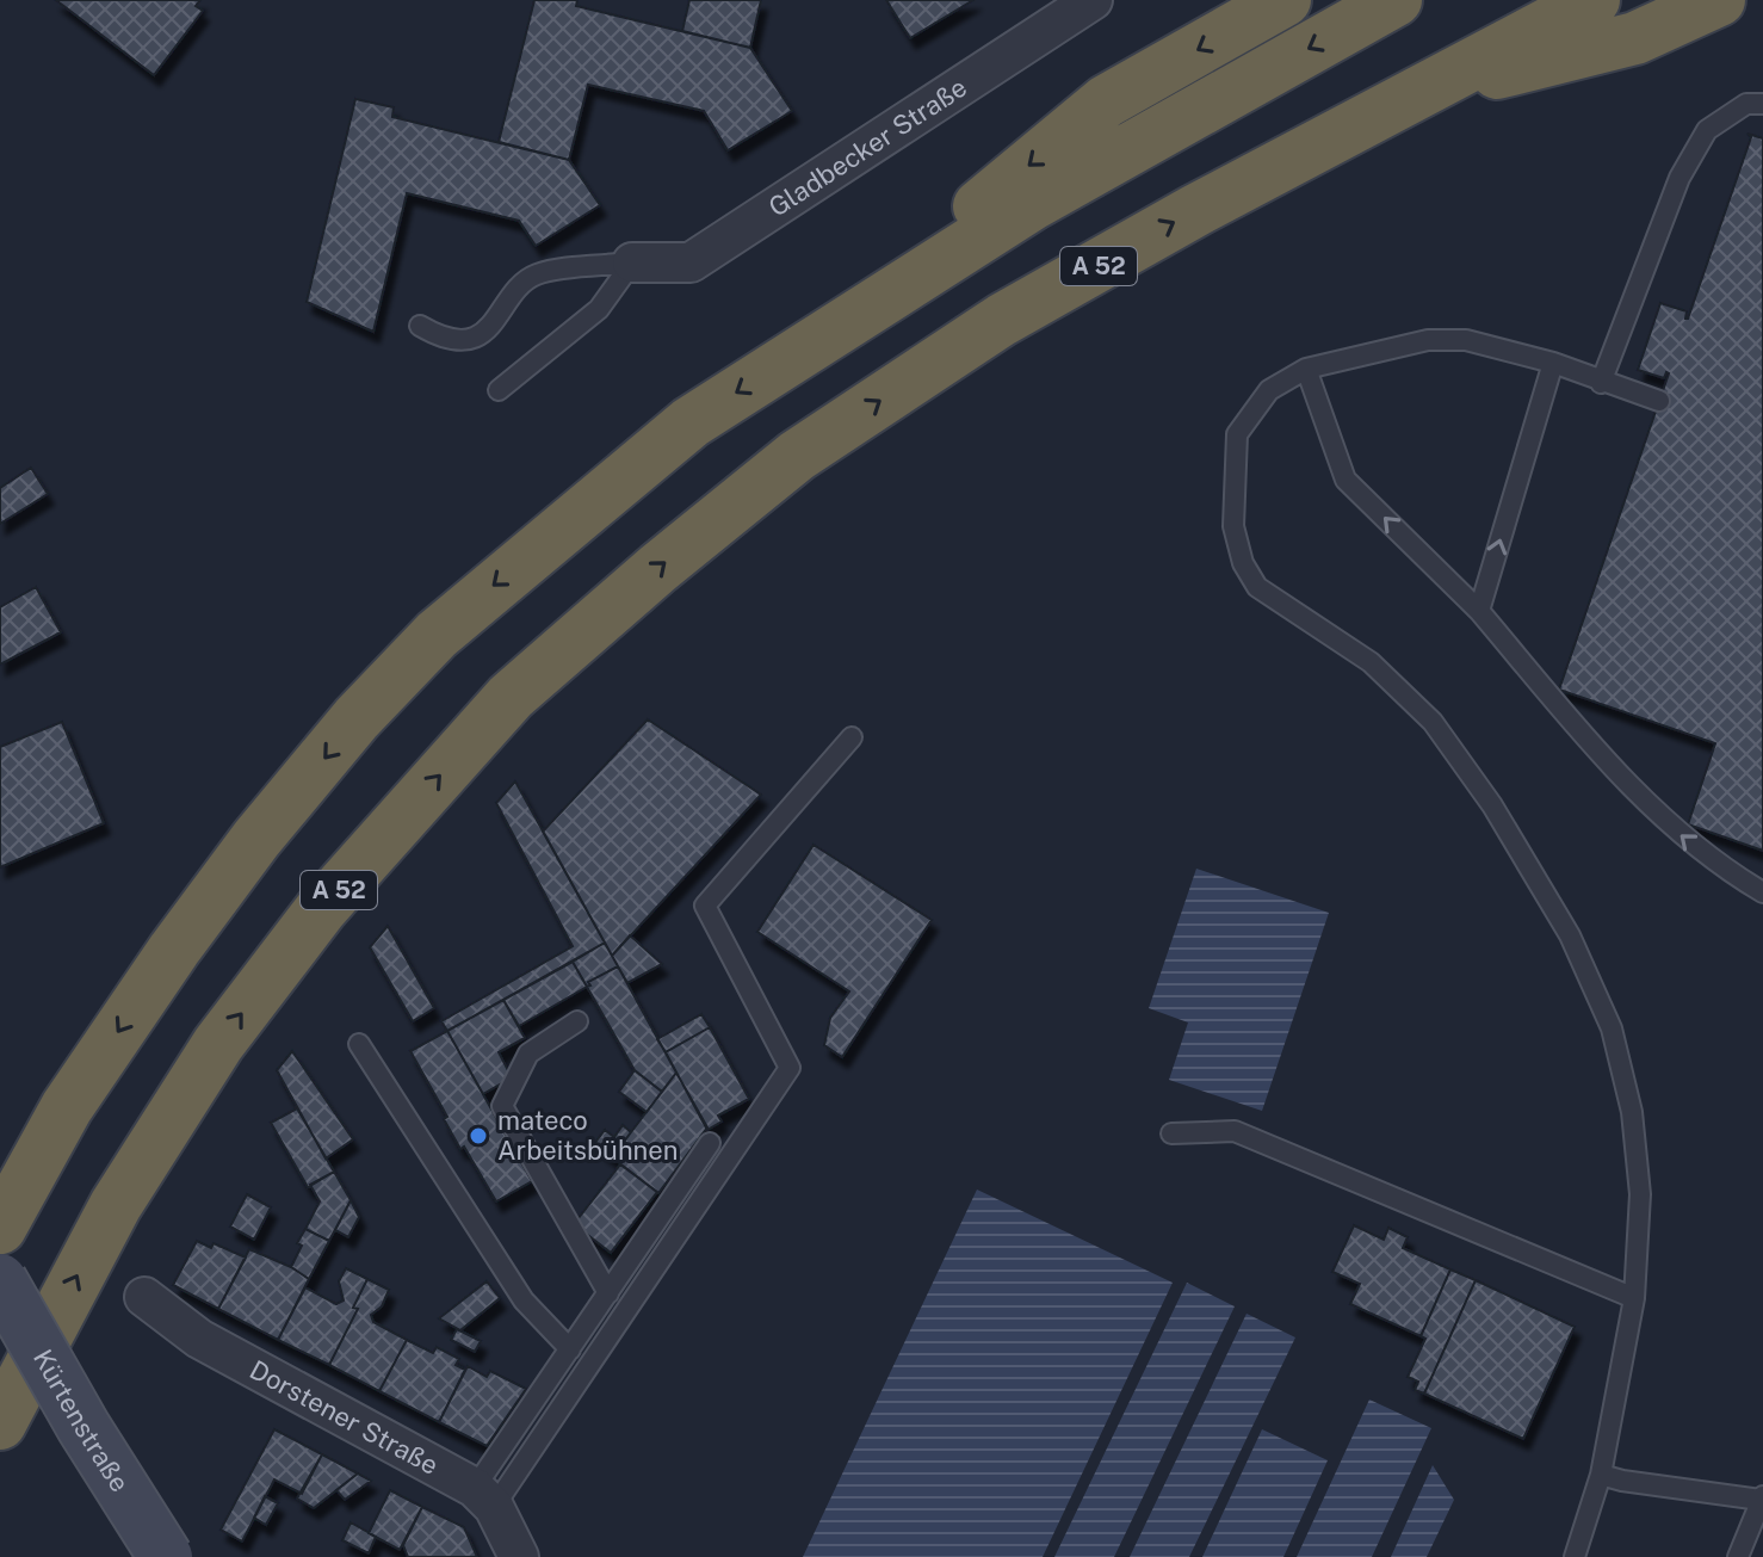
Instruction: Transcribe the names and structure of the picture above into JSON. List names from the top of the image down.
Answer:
{
  "streets": {
    "highway": ["A 52"],
    "main road": ["Kürtenstraße"],
    "street": ["Gladbecker Straße", "Dorstener Straße"]
  },
  "places": ["mateco Arbeitsbühnen"]
}
